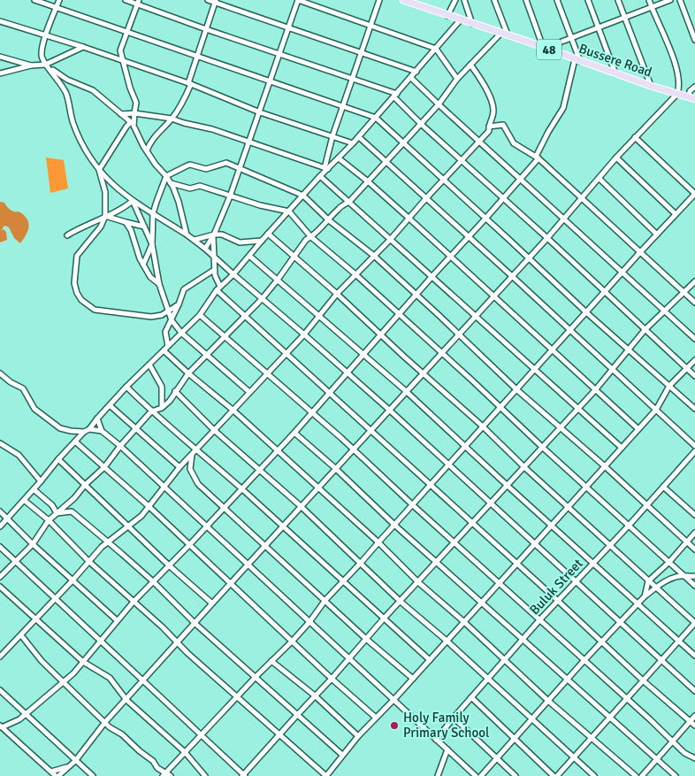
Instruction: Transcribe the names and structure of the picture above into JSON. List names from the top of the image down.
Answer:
{
  "streets": {
    "main road": ["48", "Bussere Road"],
    "street": ["Buluk Street"]
  },
  "places": ["Holy Family Primary School"]
}
